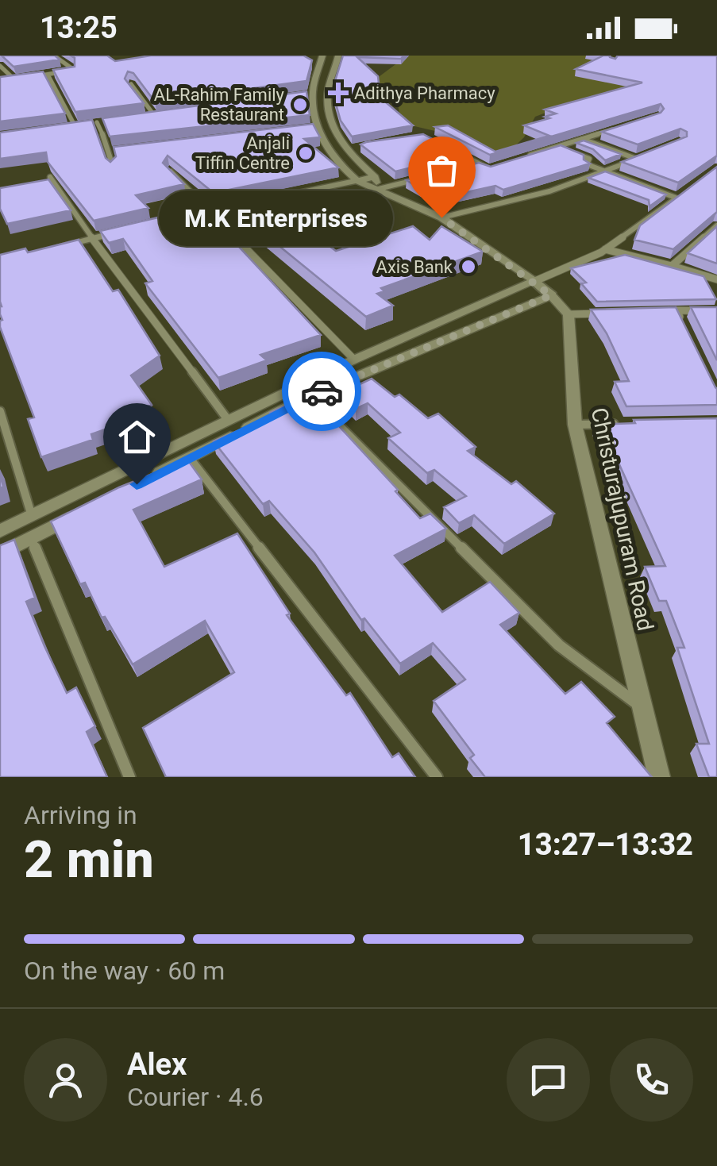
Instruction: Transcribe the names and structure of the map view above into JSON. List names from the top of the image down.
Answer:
{
  "streets": {
    "street": ["Christurajupuram Road"]
  },
  "places": {
    "health": ["Adithya Pharmacy"],
    "other": [
      "AL-Rahim Family Restaurant",
      "Anjali Tiffin Centre",
      "M.K Enterprises",
      "Axis Bank"
    ]
  },
  "page": {
    "status": "13:25",
    "bubble": "M.K Enterprises",
    "heading": ["2 min", "Arriving in", "13:27–13:32"],
    "panel": ["Alex", "Courier · 4.6"],
    "bar": "On the way · 60 m"
  }
}
